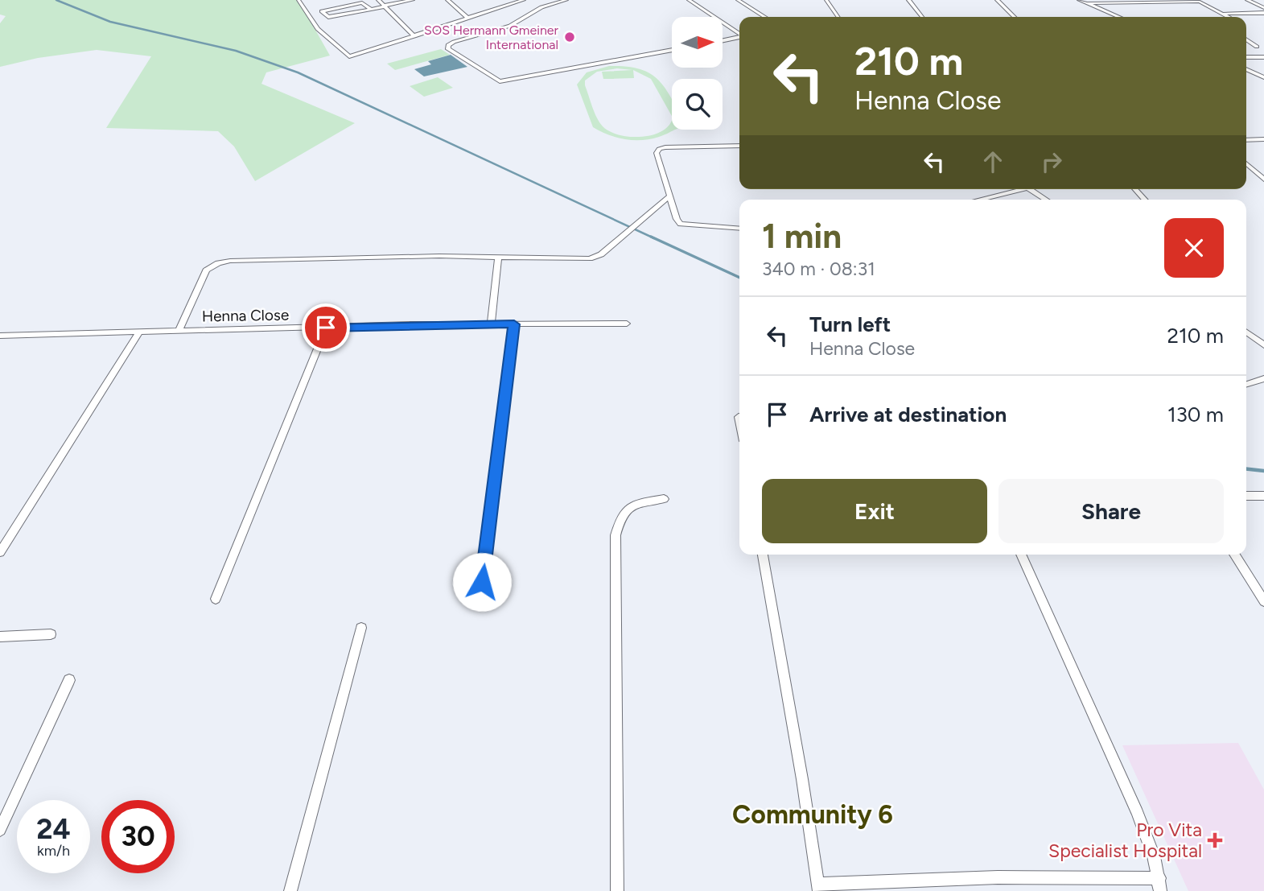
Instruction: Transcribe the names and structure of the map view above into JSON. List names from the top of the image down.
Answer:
{
  "streets": {
    "street": ["Henna Close"]
  },
  "districts": ["Community 6"],
  "places": {
    "other": ["SOS Hermann Gmeiner International"],
    "health": ["Pro Vita Specialist Hospital"]
  },
  "north": "right",
  "page": {
    "turn": ["210 m", "Henna Close"],
    "heading": ["1 min", "340 m · 08:31"],
    "list": [
      {
        "name": "Turn left",
        "note": "Henna Close",
        "value": "210 m"
      },
      {
        "name": "Arrive at destination",
        "value": "130 m"
      }
    ],
    "buttons": ["Exit", "Share"],
    "speed": "24 km/h",
    "limit": "30"
  }
}
